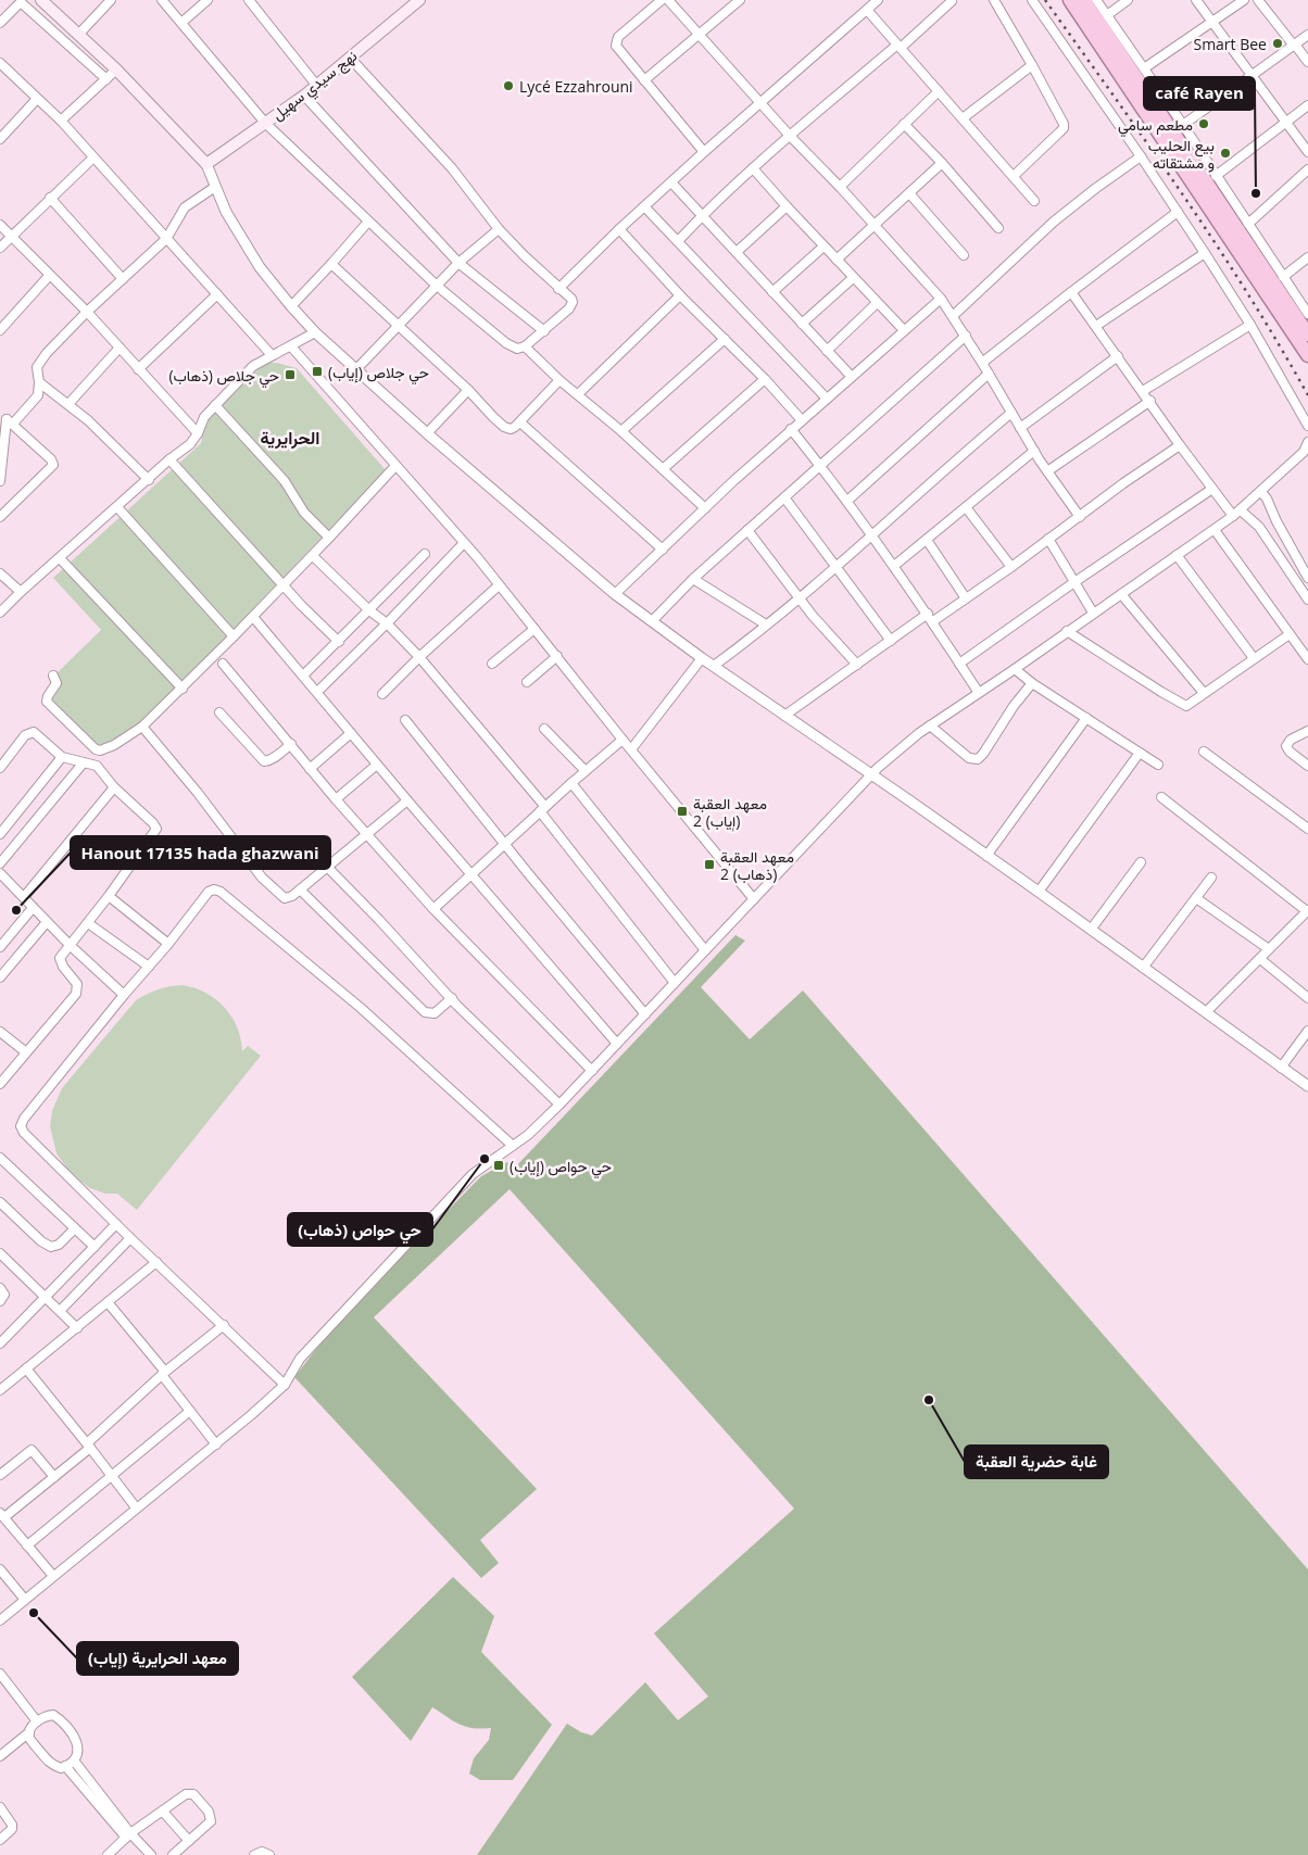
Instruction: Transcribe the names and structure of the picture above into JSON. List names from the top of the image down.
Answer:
{
  "streets": {
    "main road": ["نهج سيدي سهيل"]
  },
  "districts": ["الحرايرية"],
  "places": {
    "other": [
      "Smart Bee",
      "Lycé Ezzahrouni",
      "مطعم سامي",
      "بيع الحليب و مشتقاته",
      "café Rayen",
      "Hanout 17135 hada ghazwani",
      "حي حواص (ذهاب)",
      "غابة حضرية العقبة",
      "معهد الحرايرية (إياب)"
    ],
    "transit": [
      "حي جلاص (إياب)",
      "حي جلاص (ذهاب)",
      "معهد العقبة 2 (إياب)",
      "معهد العقبة 2 (ذهاب)",
      "حي حواص (إياب)"
    ]
  }
}
